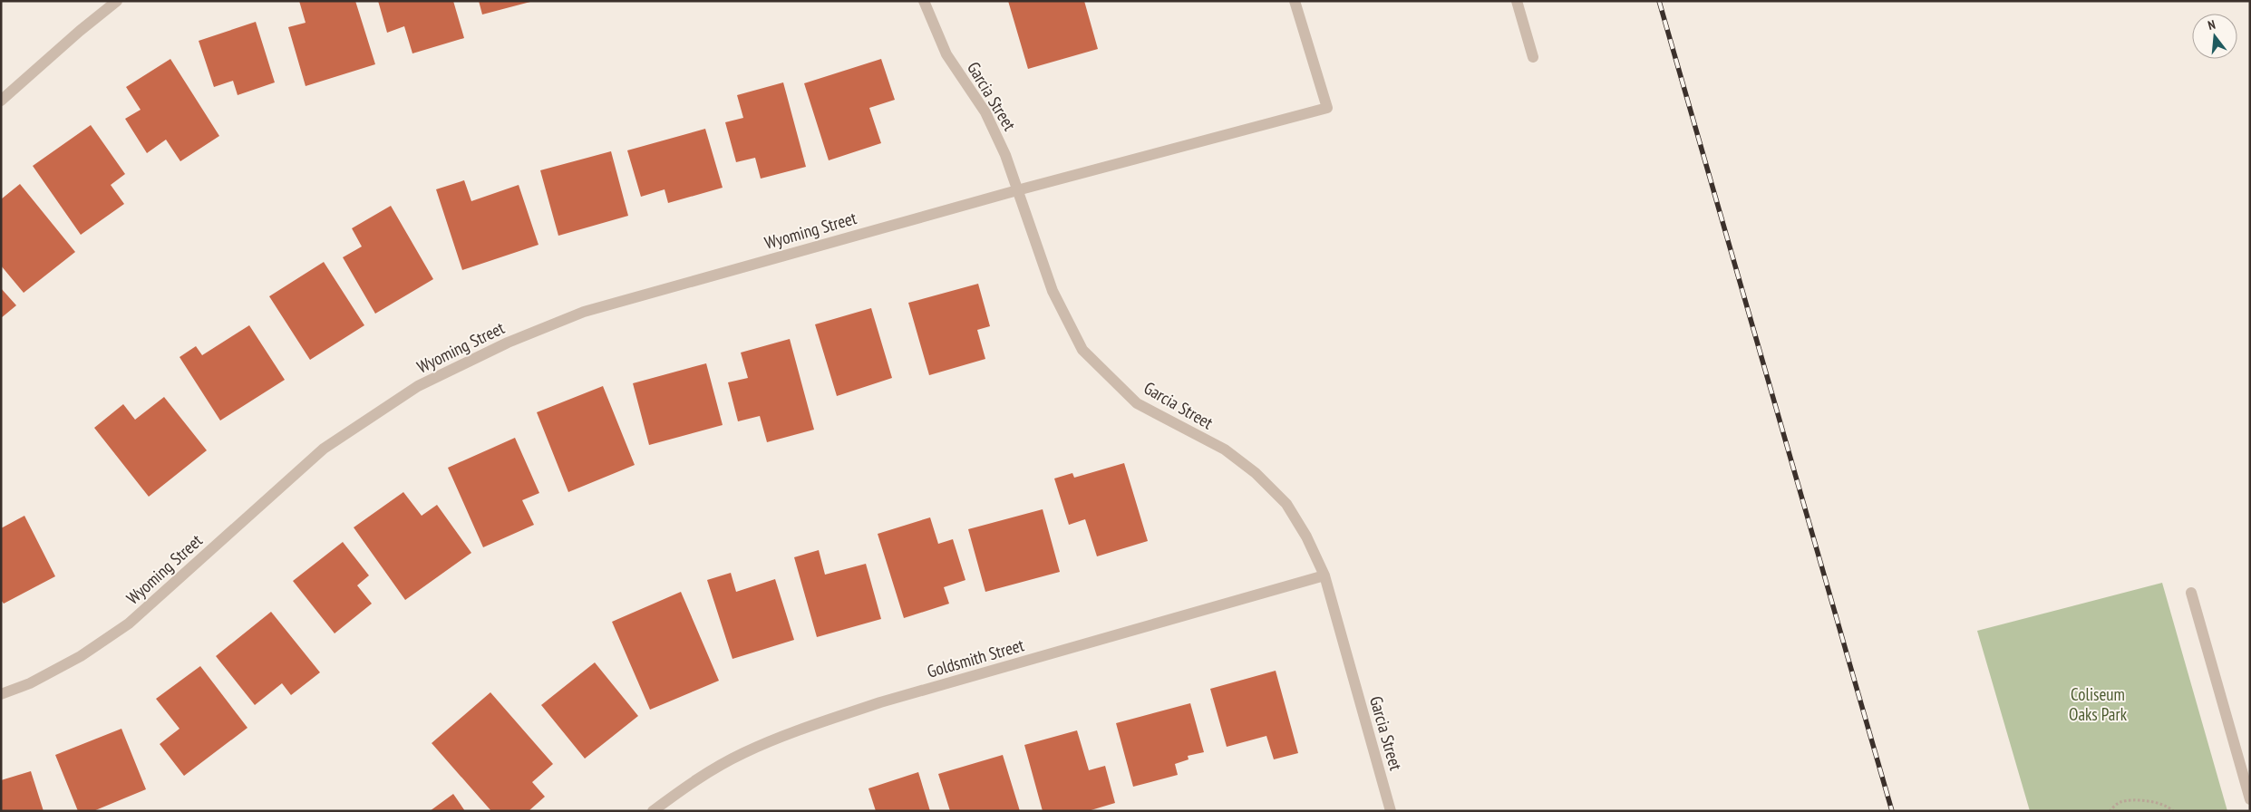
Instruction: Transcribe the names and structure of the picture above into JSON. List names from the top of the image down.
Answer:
{
  "streets": {
    "street": ["Garcia Street", "Wyoming Street", "Goldsmith Street"]
  },
  "crossings": [
    ["Garcia Street", "Wyoming Street"],
    ["Garcia Street", "Goldsmith Street"]
  ],
  "parks": ["Coliseum Oaks Park"],
  "north": "top"
}
